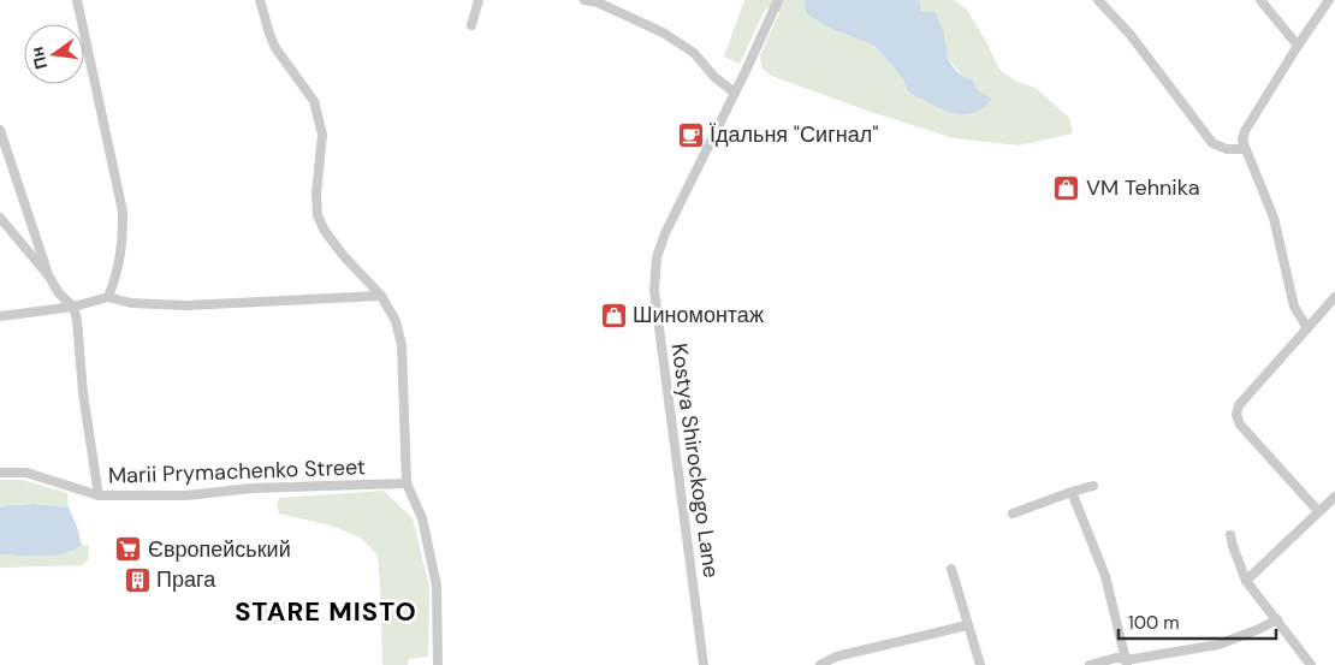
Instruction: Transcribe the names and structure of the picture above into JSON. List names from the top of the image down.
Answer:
{
  "streets": {
    "street": ["Kostya Shirockogo Lane", "Marii Prymachenko Street"]
  },
  "districts": ["STARE MISTO"],
  "places": {
    "cafe": ["Їдальня \"Сигнал\""],
    "shop": ["VM Tehnika", "Шиномонтаж"],
    "supermarket": ["Європейський"],
    "building": ["Прага"]
  },
  "scale_bar": "100 m",
  "north": "left"
}
